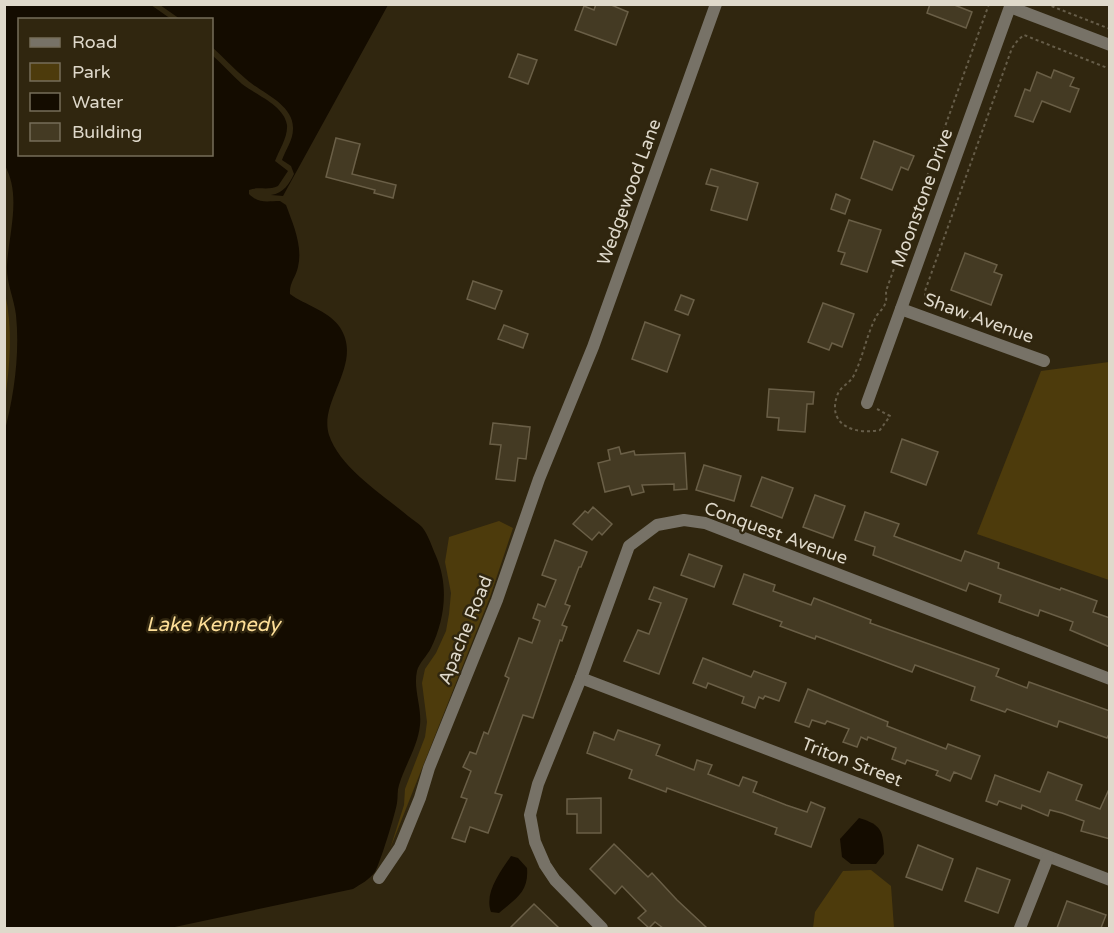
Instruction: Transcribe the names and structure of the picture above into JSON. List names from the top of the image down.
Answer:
{
  "streets": {
    "street": [
      "Wedgewood Lane",
      "Moonstone Drive",
      "Shaw Avenue",
      "Conquest Avenue",
      "Apache Road",
      "Triton Street"
    ]
  },
  "crossings": [
    ["Wedgewood Lane", "Apache Road"],
    ["Moonstone Drive", "Shaw Avenue"],
    ["Conquest Avenue", "Triton Street"]
  ],
  "water": ["Lake Kennedy"],
  "legend": [
    "Road",
    "Park",
    "Water",
    "Building"
  ]
}
